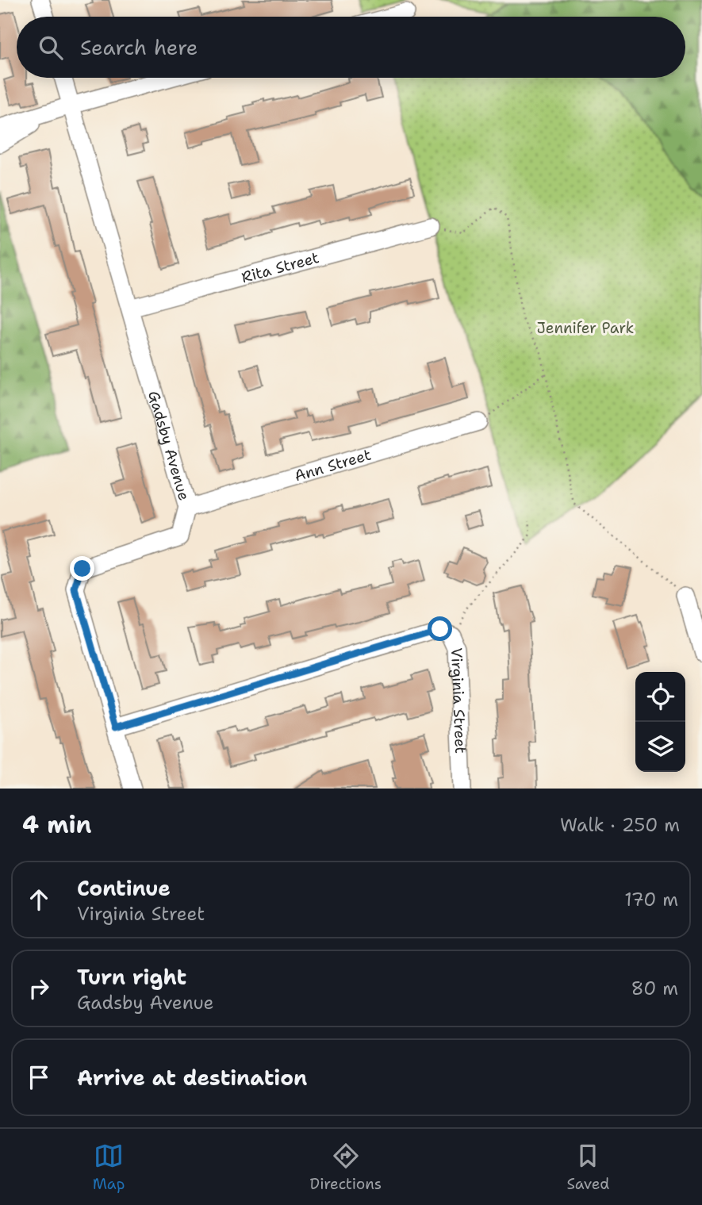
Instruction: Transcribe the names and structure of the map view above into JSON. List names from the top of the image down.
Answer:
{
  "streets": {
    "street": [
      "Rita Street",
      "Gadsby Avenue",
      "Ann Street",
      "Virginia Street"
    ]
  },
  "crossings": [
    ["Rita Street", "Gadsby Avenue"],
    ["Gadsby Avenue", "Ann Street"],
    ["Gadsby Avenue", "Virginia Street"]
  ],
  "parks": ["Jennifer Park"],
  "page": {
    "search": "Search here",
    "heading": ["4 min", "Walk · 250 m"],
    "list": [
      ["Continue", "Virginia Street", "170 m"],
      ["Turn right", "Gadsby Avenue", "80 m"],
      "Arrive at destination"
    ],
    "nav": ["Map", "Directions", "Saved"]
  }
}
